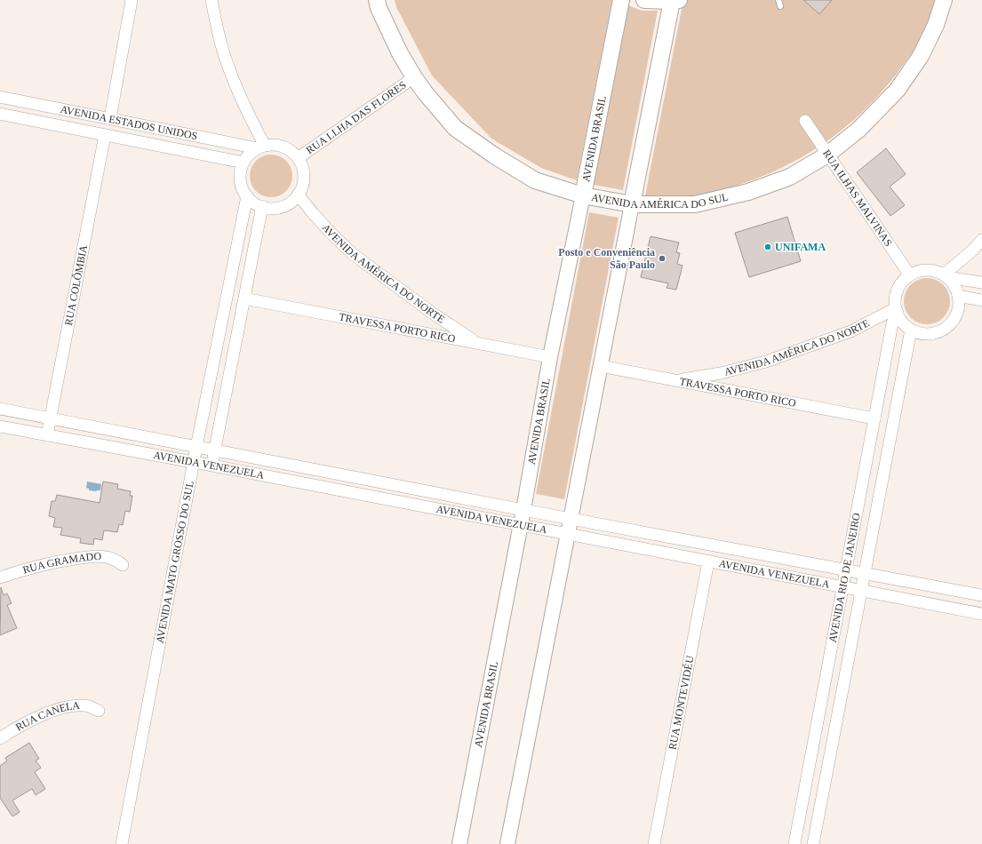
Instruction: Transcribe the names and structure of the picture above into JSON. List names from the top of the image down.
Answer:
{
  "streets": {
    "main road": ["AVENIDA BRASIL", "AVENIDA AMÉRICA DO SUL"],
    "street": [
      "RUA LLHA DAS FLORES",
      "AVENIDA ESTADOS UNIDOS",
      "RUA ILHAS MALVINAS",
      "AVENIDA AMÉRICA DO NORTE",
      "RUA COLÔMBIA",
      "TRAVESSA PORTO RICO",
      "AVENIDA VENEZUELA",
      "AVENIDA MATO GROSSO DO SUL",
      "RUA GRAMADO",
      "AVENIDA RIO DE JANEIRO",
      "RUA MONTEVIDÉU",
      "RUA CANELA"
    ]
  },
  "crossings": [
    ["RUA LLHA DAS FLORES", "AVENIDA ESTADOS UNIDOS"],
    ["RUA LLHA DAS FLORES", "AVENIDA AMÉRICA DO SUL"],
    ["RUA LLHA DAS FLORES", "AVENIDA AMÉRICA DO NORTE"],
    ["RUA LLHA DAS FLORES", "AVENIDA MATO GROSSO DO SUL"],
    ["AVENIDA ESTADOS UNIDOS", "AVENIDA AMÉRICA DO NORTE"],
    ["AVENIDA ESTADOS UNIDOS", "RUA COLÔMBIA"],
    ["AVENIDA ESTADOS UNIDOS", "AVENIDA MATO GROSSO DO SUL"],
    ["AVENIDA BRASIL", "AVENIDA AMÉRICA DO SUL"],
    ["AVENIDA BRASIL", "TRAVESSA PORTO RICO"],
    ["AVENIDA BRASIL", "AVENIDA VENEZUELA"],
    ["AVENIDA AMÉRICA DO SUL", "RUA ILHAS MALVINAS"],
    ["RUA ILHAS MALVINAS", "AVENIDA AMÉRICA DO NORTE"],
    ["RUA ILHAS MALVINAS", "AVENIDA RIO DE JANEIRO"],
    ["AVENIDA AMÉRICA DO NORTE", "TRAVESSA PORTO RICO"],
    ["AVENIDA AMÉRICA DO NORTE", "AVENIDA MATO GROSSO DO SUL"],
    ["AVENIDA AMÉRICA DO NORTE", "AVENIDA RIO DE JANEIRO"],
    ["RUA COLÔMBIA", "AVENIDA VENEZUELA"],
    ["TRAVESSA PORTO RICO", "AVENIDA RIO DE JANEIRO"],
    ["AVENIDA VENEZUELA", "AVENIDA MATO GROSSO DO SUL"],
    ["AVENIDA VENEZUELA", "AVENIDA RIO DE JANEIRO"],
    ["AVENIDA VENEZUELA", "RUA MONTEVIDÉU"]
  ],
  "places": ["UNIFAMA", "Posto e Conveniência São Paulo"]
}
